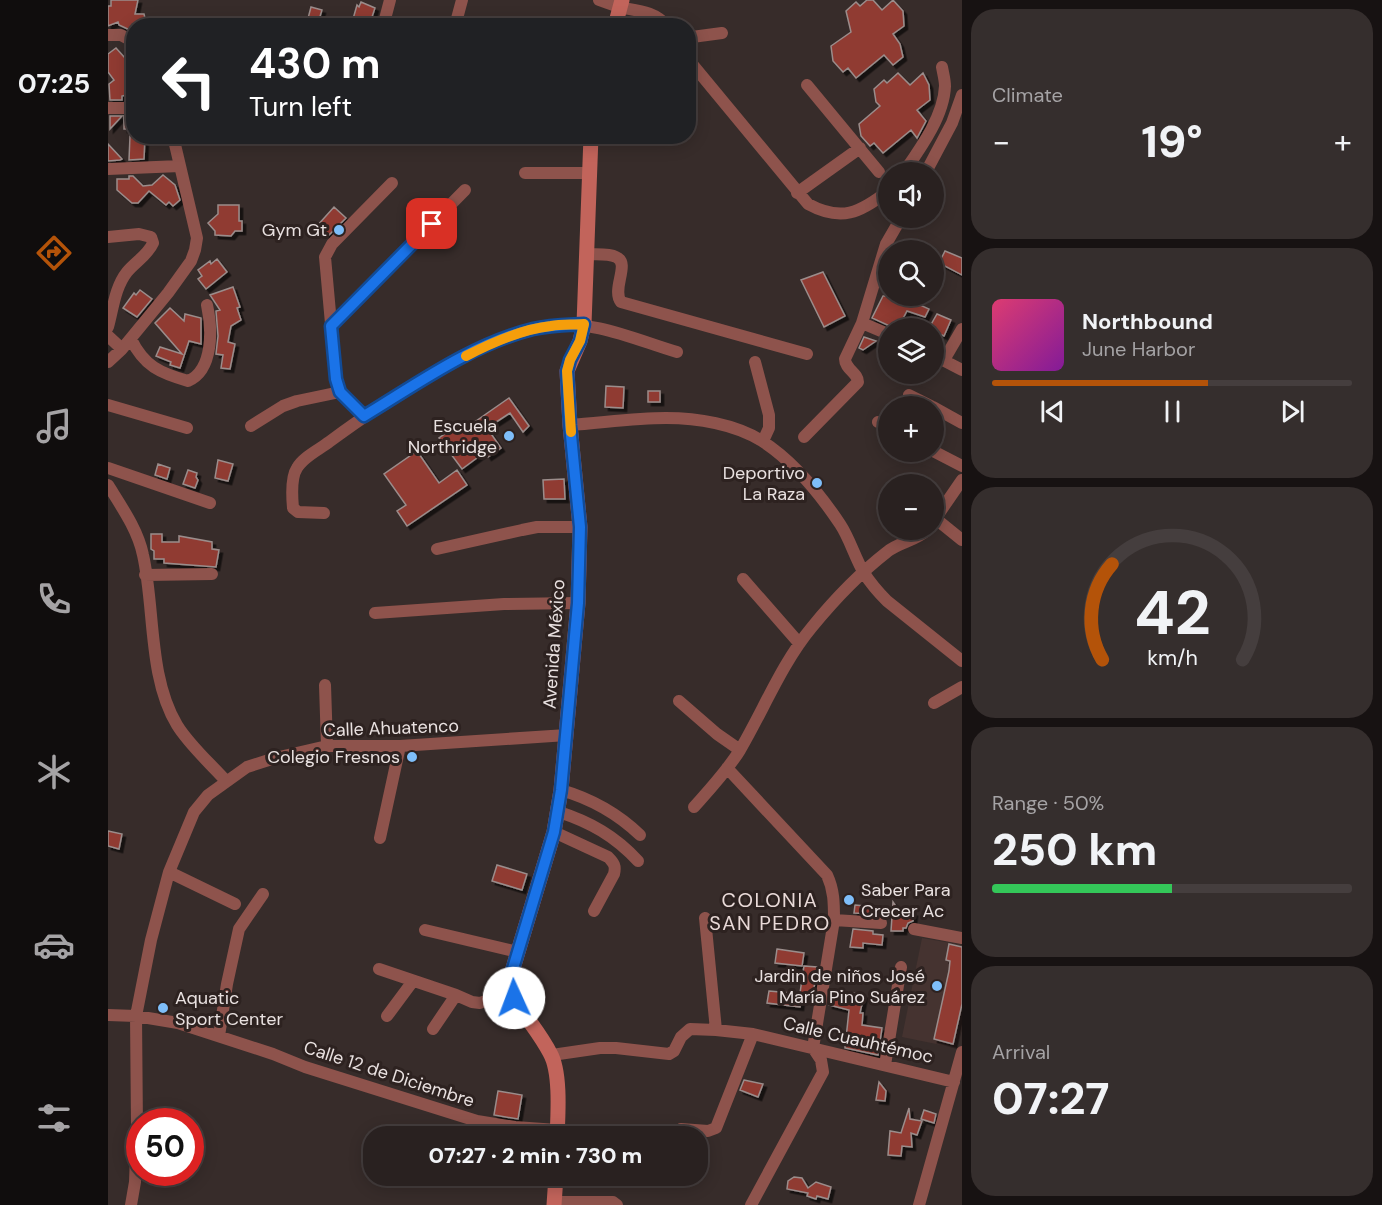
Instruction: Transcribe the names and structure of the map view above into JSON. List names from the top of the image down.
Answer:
{
  "streets": {
    "main road": ["Avenida México"],
    "street": ["Calle Ahuatenco", "Calle Cuauhtémoc", "Calle 12 de Diciembre"]
  },
  "crossings": [
    ["Avenida México", "Calle Ahuatenco"],
    ["Calle Ahuatenco", "Calle 12 de Diciembre"]
  ],
  "districts": ["COLONIA SAN PEDRO"],
  "places": [
    "Gym Gt",
    "Escuela Northridge",
    "Deportivo La Raza",
    "Colegio Fresnos",
    "Saber Para Crecer Ac",
    "Jardin de niños José María Pino Suárez",
    "Aquatic Sport Center"
  ],
  "page": {
    "tabs": "07:25",
    "tile": [
      "Climate",
      ["Range · 50%", "250 km"],
      ["Arrival", "07:27"]
    ],
    "turn": ["430 m", "Turn left"],
    "heat": ["−", "19°", "+"],
    "map_buttons": ["+", "−"],
    "song": ["Northbound", "June Harbor"],
    "limit": "50",
    "trip": "07:27 · 2 min · 730 m",
    "gauge": ["42", "km/h"]
  }
}
